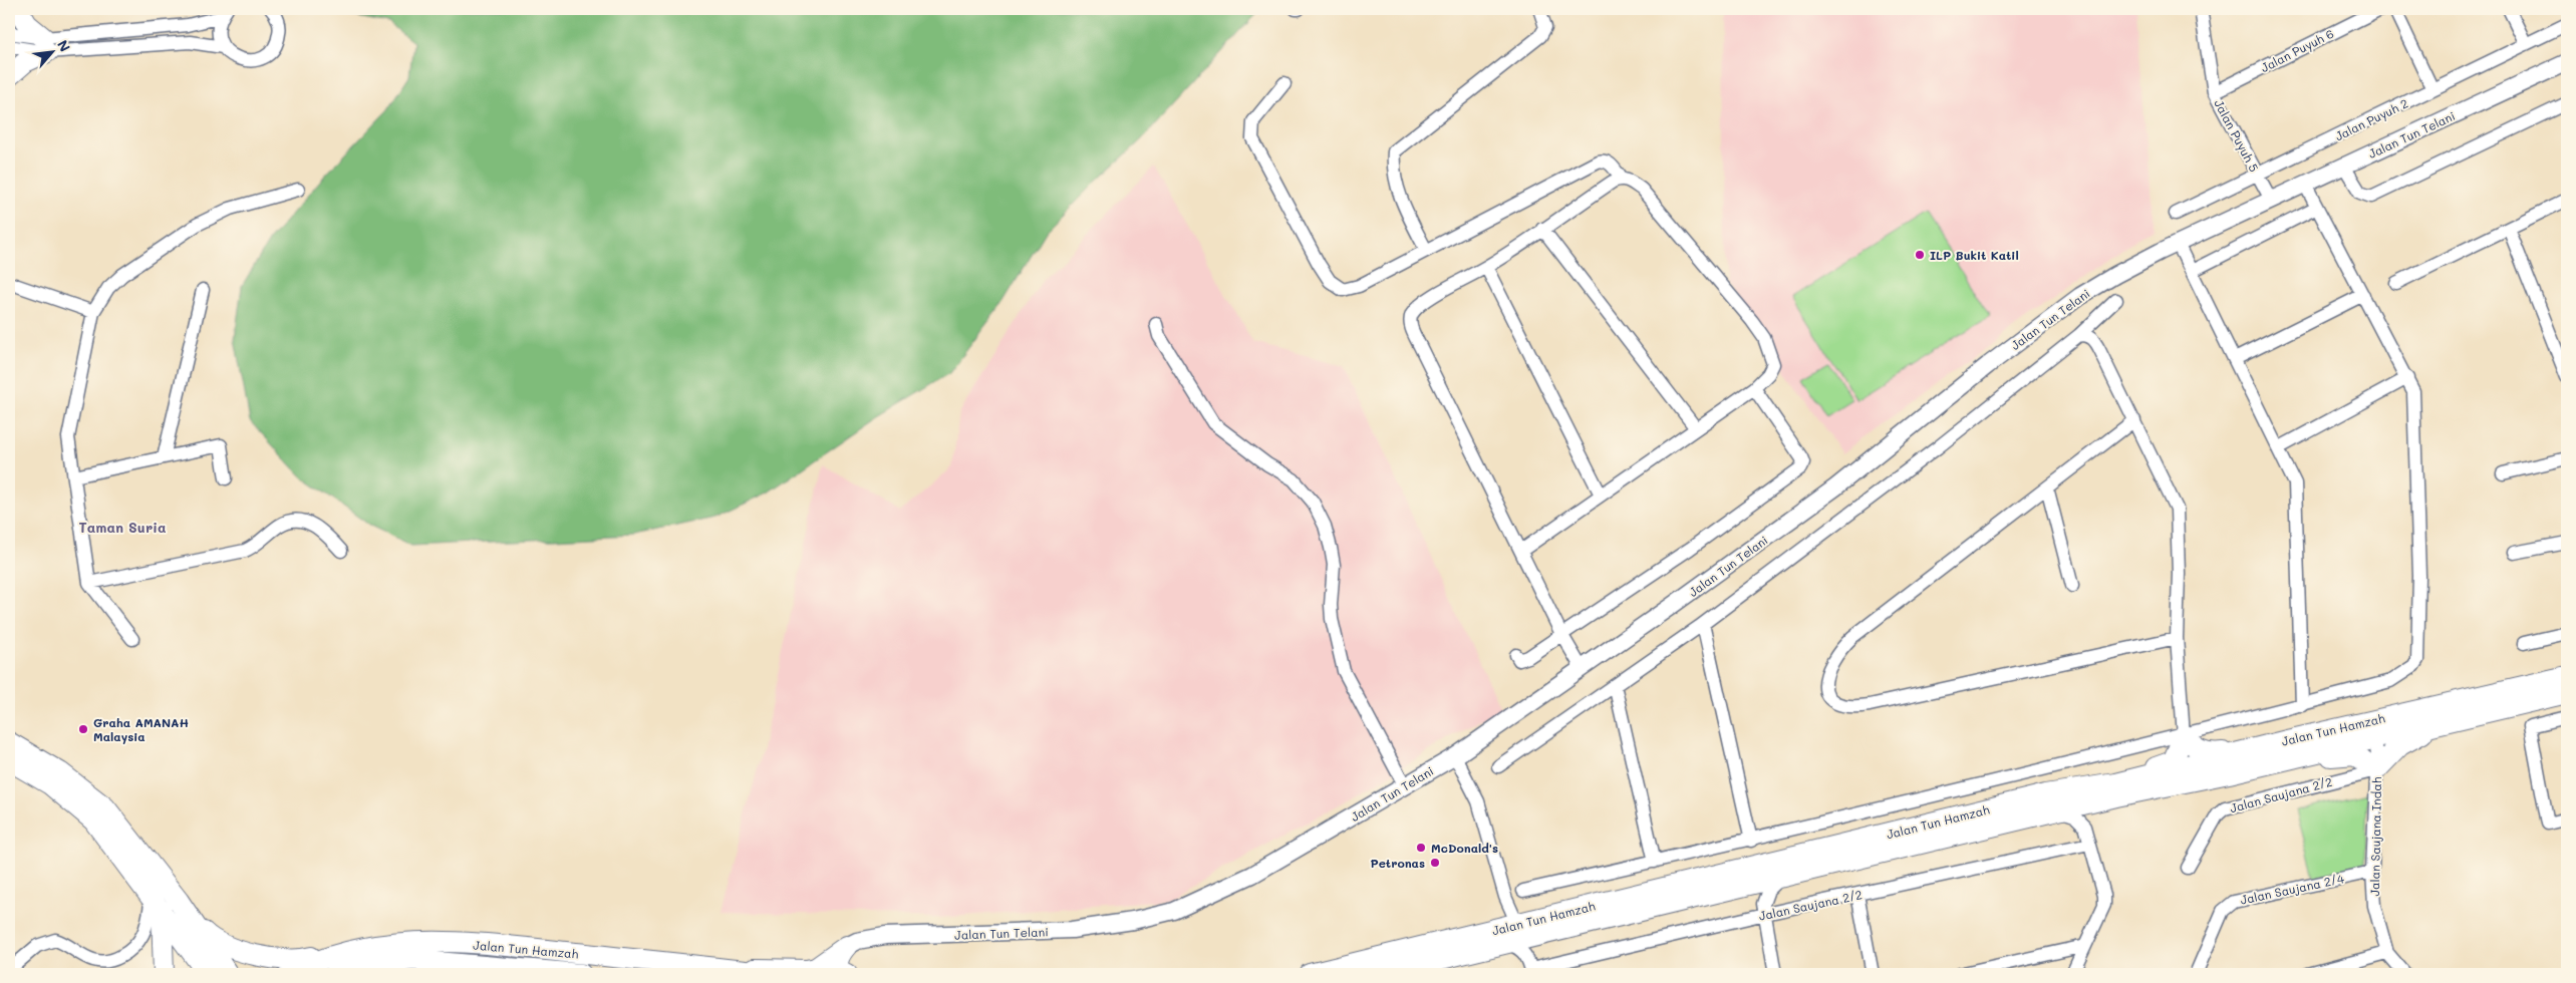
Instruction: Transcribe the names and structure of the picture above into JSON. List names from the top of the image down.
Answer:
{
  "streets": {
    "main road": ["Jalan Tun Hamzah"],
    "street": [
      "Jalan Puyuh 6",
      "Jalan Puyuh 2",
      "Jalan Tun Telani",
      "Jalan Puyuh 5",
      "Jalan Saujana 2/2",
      "Jalan Saujana Indah",
      "Jalan Saujana 2/4"
    ]
  },
  "crossings": [
    ["Jalan Puyuh 6", "Jalan Puyuh 5"],
    ["Jalan Puyuh 2", "Jalan Puyuh 5"],
    ["Jalan Tun Telani", "Jalan Puyuh 5"],
    ["Jalan Tun Hamzah", "Jalan Saujana Indah"],
    ["Jalan Saujana 2/2", "Jalan Saujana Indah"],
    ["Jalan Saujana Indah", "Jalan Saujana 2/4"]
  ],
  "districts": ["Taman Suria"],
  "places": [
    "ILP Bukit Katil",
    "Graha AMANAH Malaysia",
    "McDonald's",
    "Petronas"
  ],
  "north": "top right"
}
